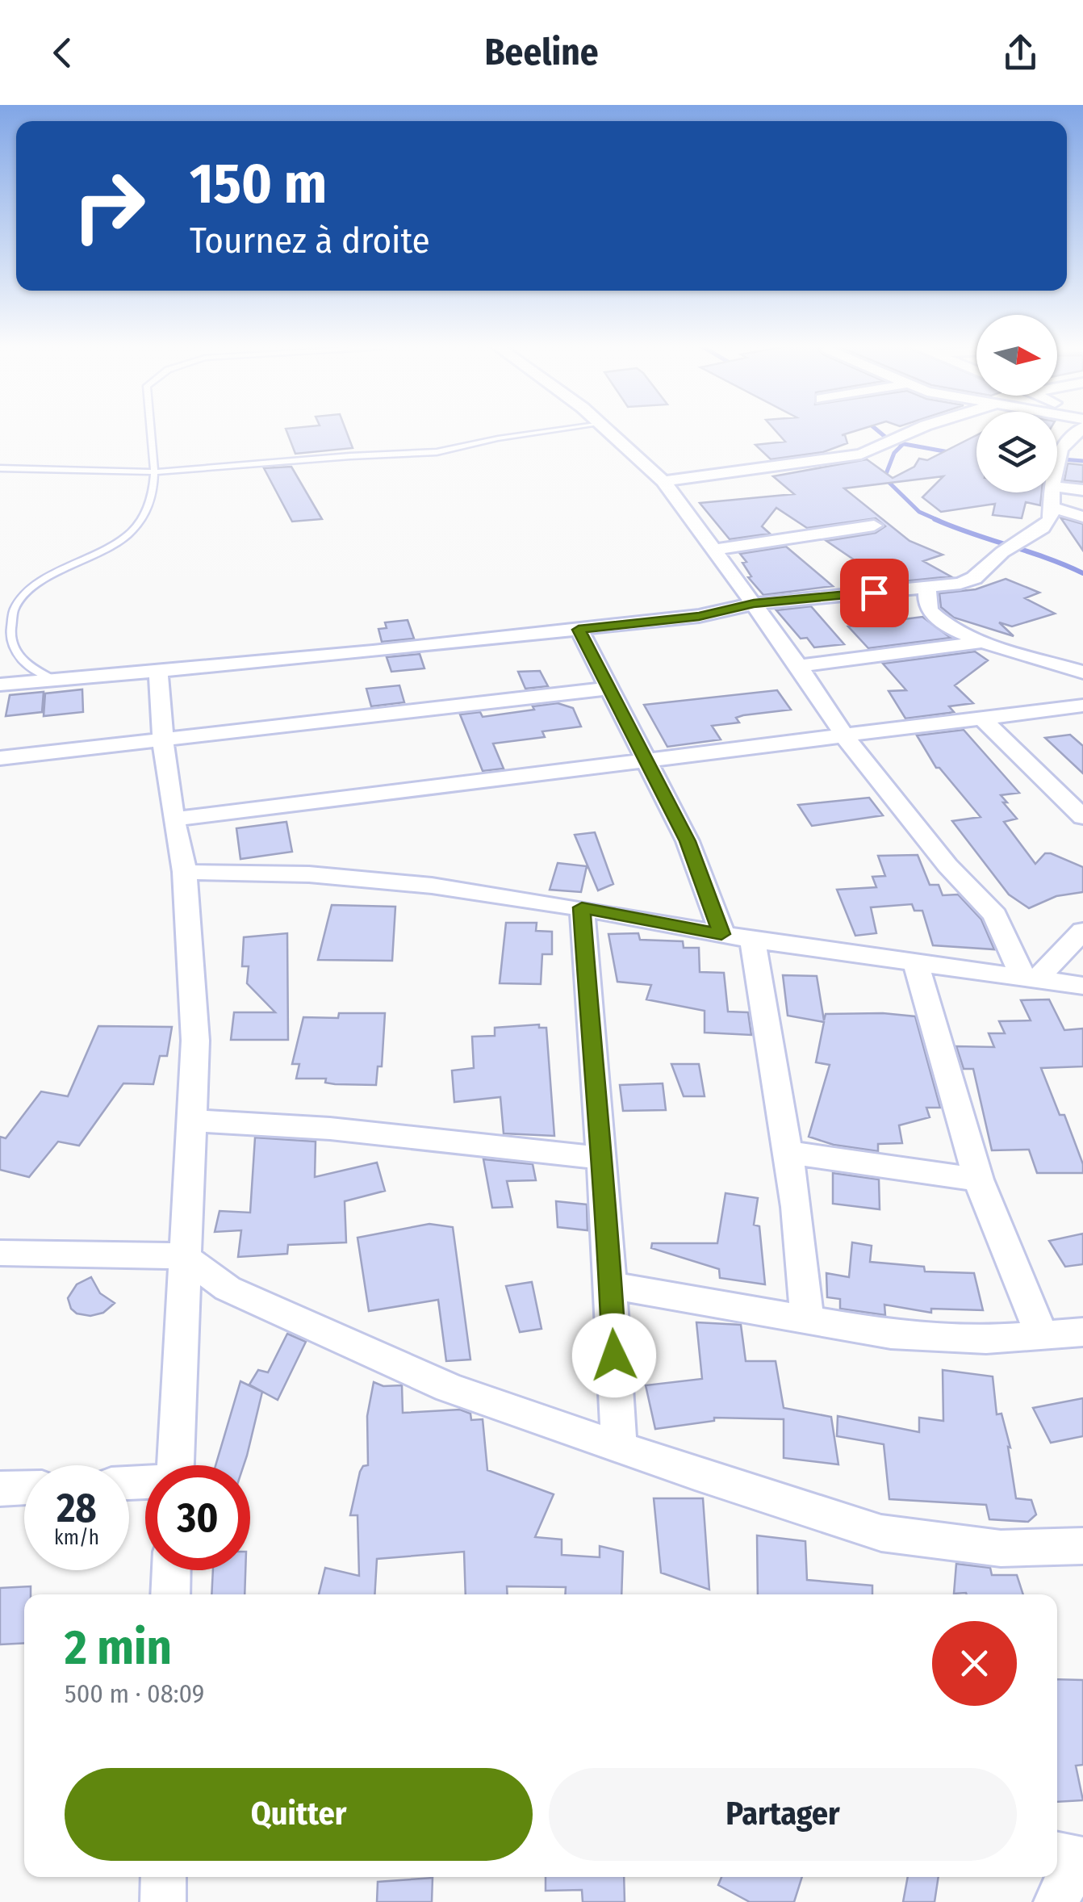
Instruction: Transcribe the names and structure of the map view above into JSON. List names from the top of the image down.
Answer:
{
  "north": "right",
  "page": {
    "header": "Beeline",
    "turn": ["150 m", "Tournez à droite"],
    "speed": "28 km/h",
    "limit": "30",
    "heading": ["2 min", "500 m · 08:09"],
    "buttons": ["Quitter", "Partager"]
  }
}
